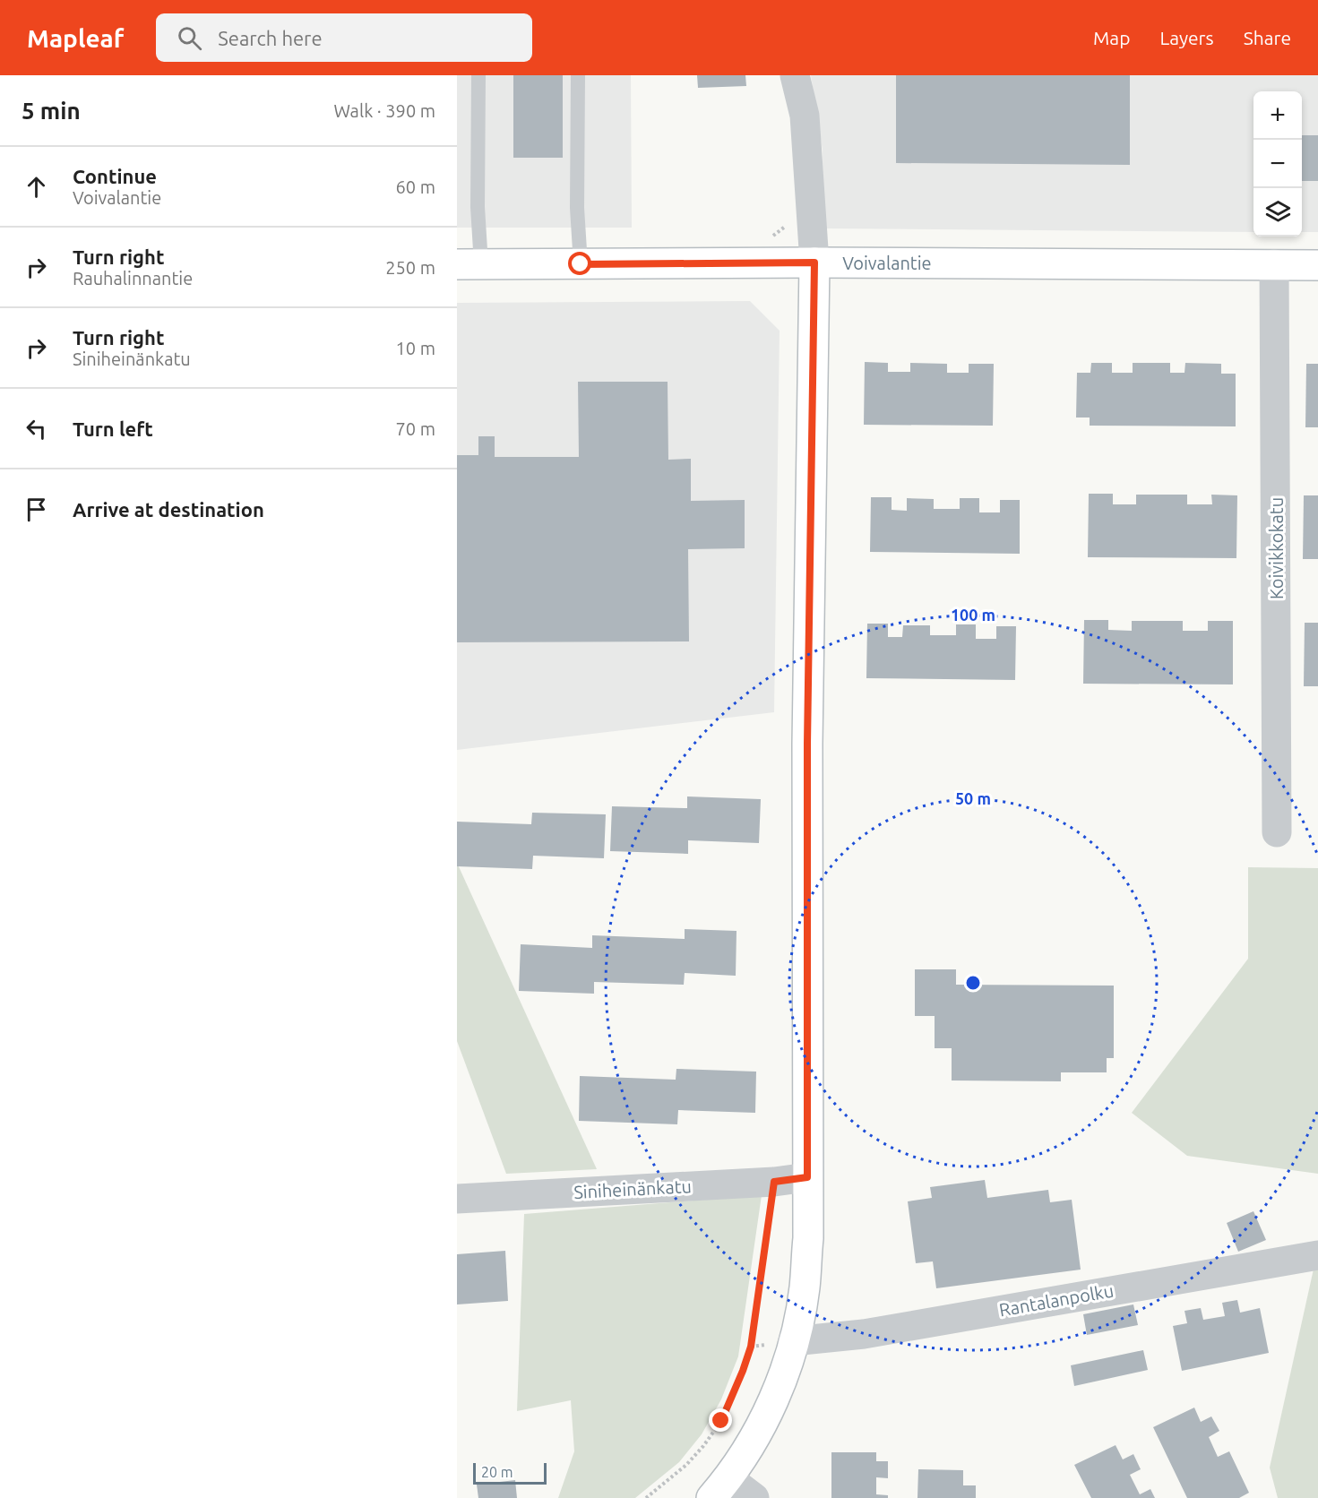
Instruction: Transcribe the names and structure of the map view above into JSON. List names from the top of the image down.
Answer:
{
  "streets": {
    "street": [
      "Voivalantie",
      "Koivikkokatu",
      "Siniheinänkatu",
      "Rantalanpolku"
    ]
  },
  "crossings": [
    ["Voivalantie", "Koivikkokatu"]
  ],
  "scale_bar": "20 m",
  "page": {
    "header": "Mapleaf",
    "search": "Search here",
    "nav": ["Map", "Layers", "Share"],
    "heading": ["5 min", "Walk · 390 m"],
    "map_buttons": ["+", "−"],
    "list": [
      ["Continue", "Voivalantie", "60 m"],
      ["Turn right", "Rauhalinnantie", "250 m"],
      ["Turn right", "Siniheinänkatu", "10 m"],
      ["Turn left", "70 m"],
      "Arrive at destination"
    ],
    "scale": "20 m"
  },
  "rings": ["100 m", "50 m"]
}
